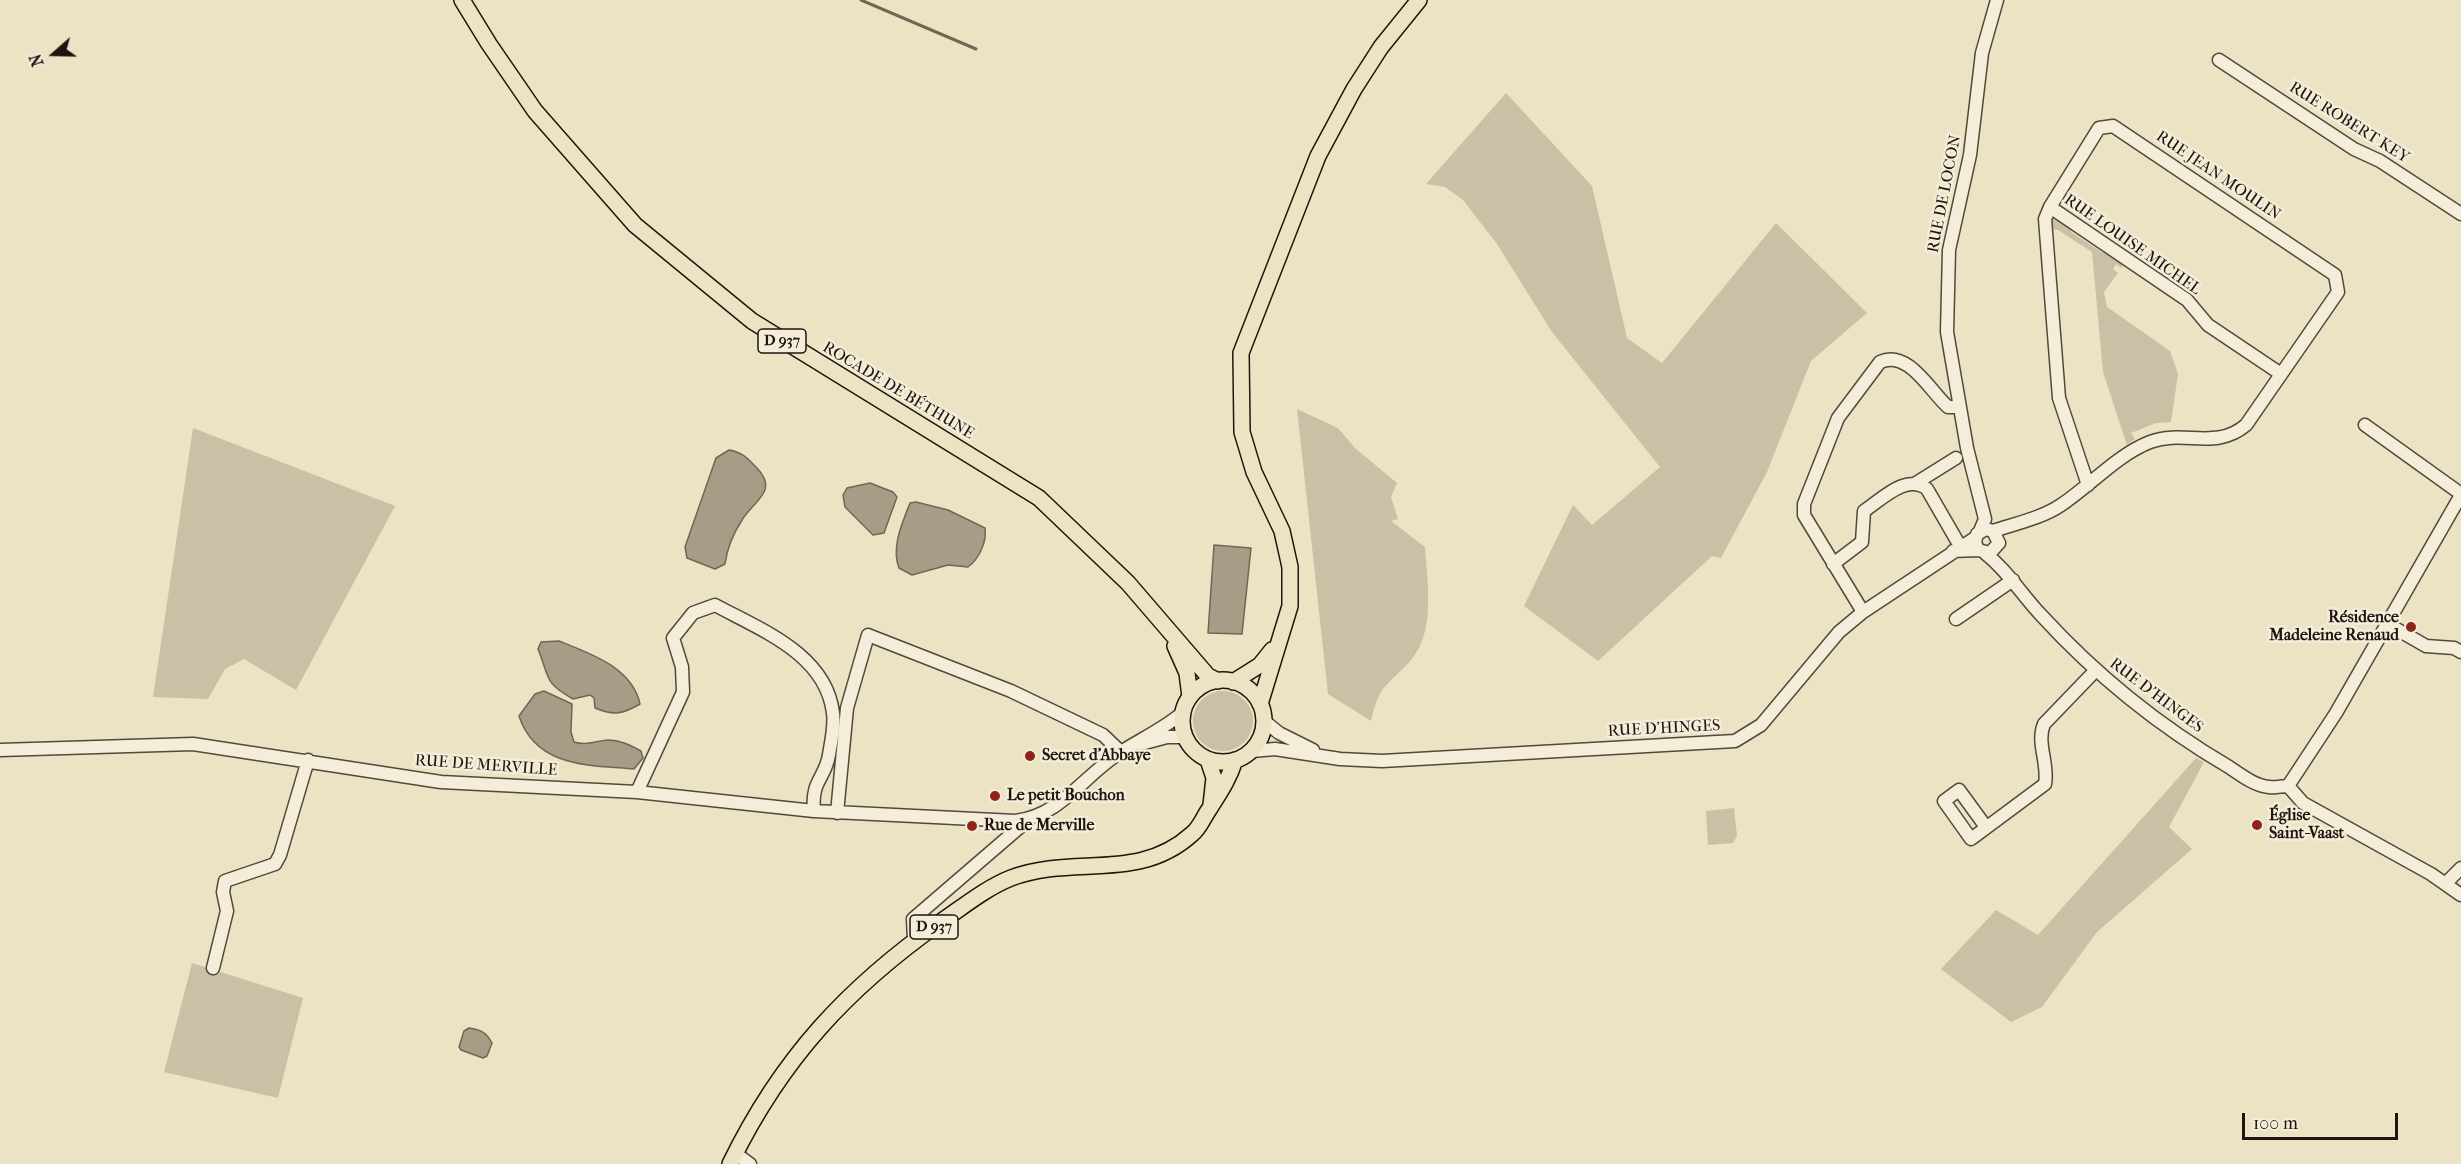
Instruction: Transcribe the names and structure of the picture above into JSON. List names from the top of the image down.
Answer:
{
  "streets": {
    "main road": ["D 937", "ROCADE DE BÉTHUNE"],
    "street": [
      "RUE ROBERT KEY",
      "RUE JEAN MOULIN",
      "RUE DE LOCON",
      "RUE LOUISE MICHEL",
      "RUE D'HINGES",
      "RUE DE MERVILLE"
    ]
  },
  "crossings": [
    ["RUE JEAN MOULIN", "RUE DE LOCON"],
    ["RUE JEAN MOULIN", "RUE LOUISE MICHEL"],
    ["RUE JEAN MOULIN", "RUE D'HINGES"],
    ["RUE DE LOCON", "RUE D'HINGES"],
    ["D 937", "ROCADE DE BÉTHUNE"],
    ["D 937", "RUE D'HINGES"],
    ["D 937", "RUE DE MERVILLE"],
    ["ROCADE DE BÉTHUNE", "RUE D'HINGES"],
    ["ROCADE DE BÉTHUNE", "RUE DE MERVILLE"],
    ["RUE D'HINGES", "RUE DE MERVILLE"]
  ],
  "places": [
    "Résidence Madeleine Renaud",
    "Secret d'Abbaye",
    "Le petit Bouchon",
    "Église Saint-Vaast",
    "Rue de Merville"
  ],
  "scale_bar": "100 m",
  "north": "left"
}
